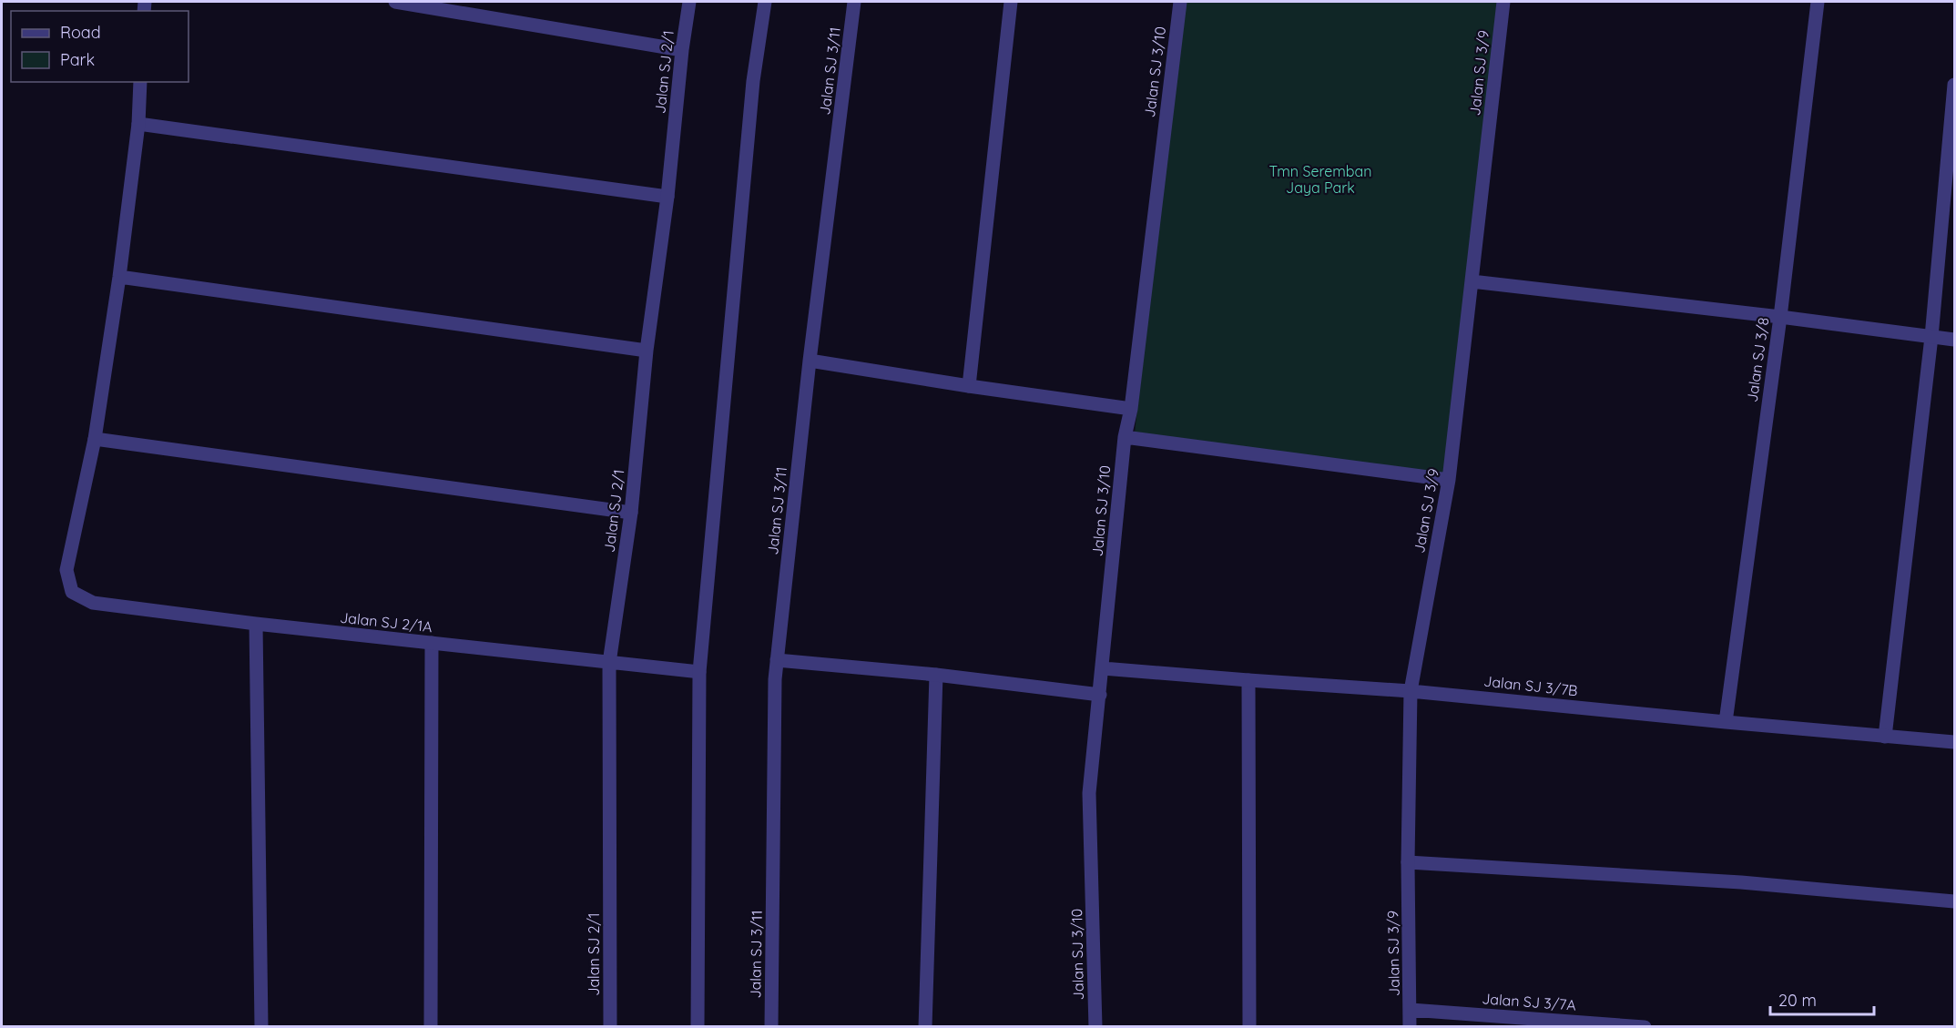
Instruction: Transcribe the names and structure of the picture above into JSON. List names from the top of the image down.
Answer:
{
  "streets": {
    "street": [
      "Jalan SJ 3/11",
      "Jalan SJ 2/1",
      "Jalan SJ 3/10",
      "Jalan SJ 3/9",
      "Jalan SJ 3/8",
      "Jalan SJ 2/1A",
      "Jalan SJ 3/7B",
      "Jalan SJ 3/7A"
    ]
  },
  "crossings": [
    ["Jalan SJ 2/1", "Jalan SJ 2/1A"],
    ["Jalan SJ 3/10", "Jalan SJ 3/7B"],
    ["Jalan SJ 3/9", "Jalan SJ 3/7B"],
    ["Jalan SJ 3/9", "Jalan SJ 3/7A"],
    ["Jalan SJ 3/8", "Jalan SJ 3/7B"]
  ],
  "parks": ["Tmn Seremban Jaya Park"],
  "legend": ["Road", "Park"],
  "scale_bar": "20 m"
}
